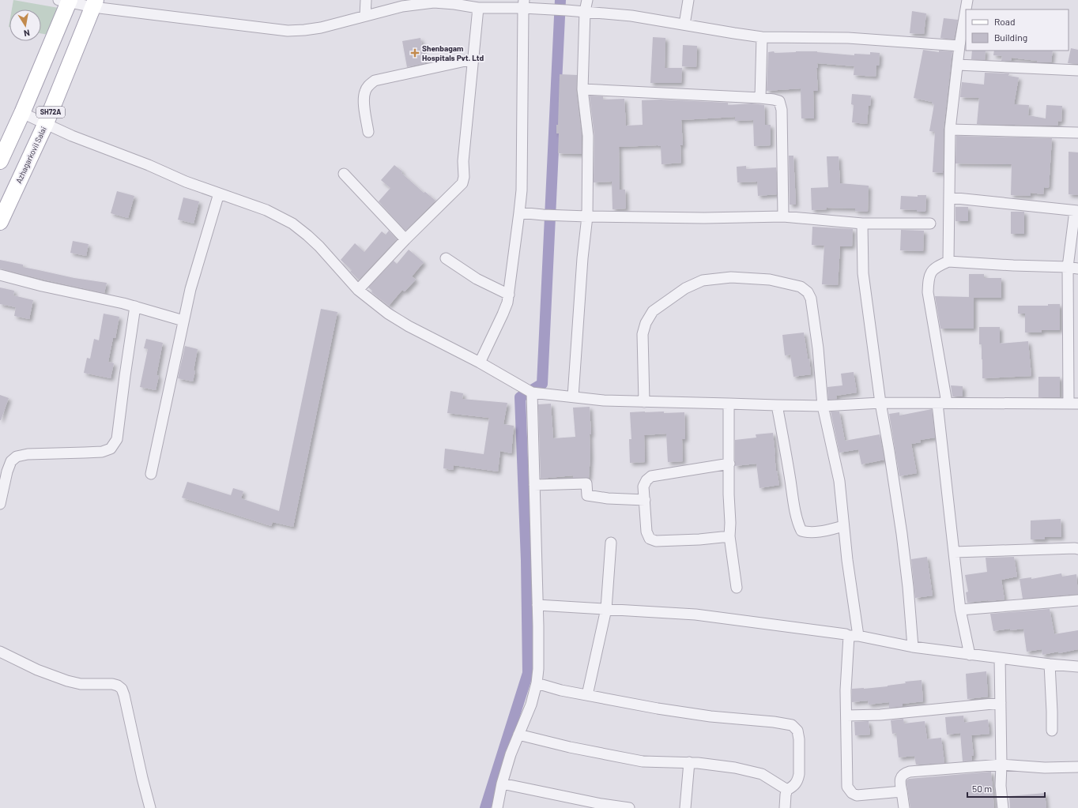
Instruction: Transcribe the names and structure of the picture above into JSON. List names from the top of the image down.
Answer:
{
  "streets": {
    "main road": ["SH72A", "Azhagarkovil Salai"]
  },
  "places": {
    "health": ["Shenbagam Hospitals Pvt. Ltd"]
  },
  "legend": ["Road", "Building"],
  "scale_bar": "50 m",
  "north": "bottom"
}
